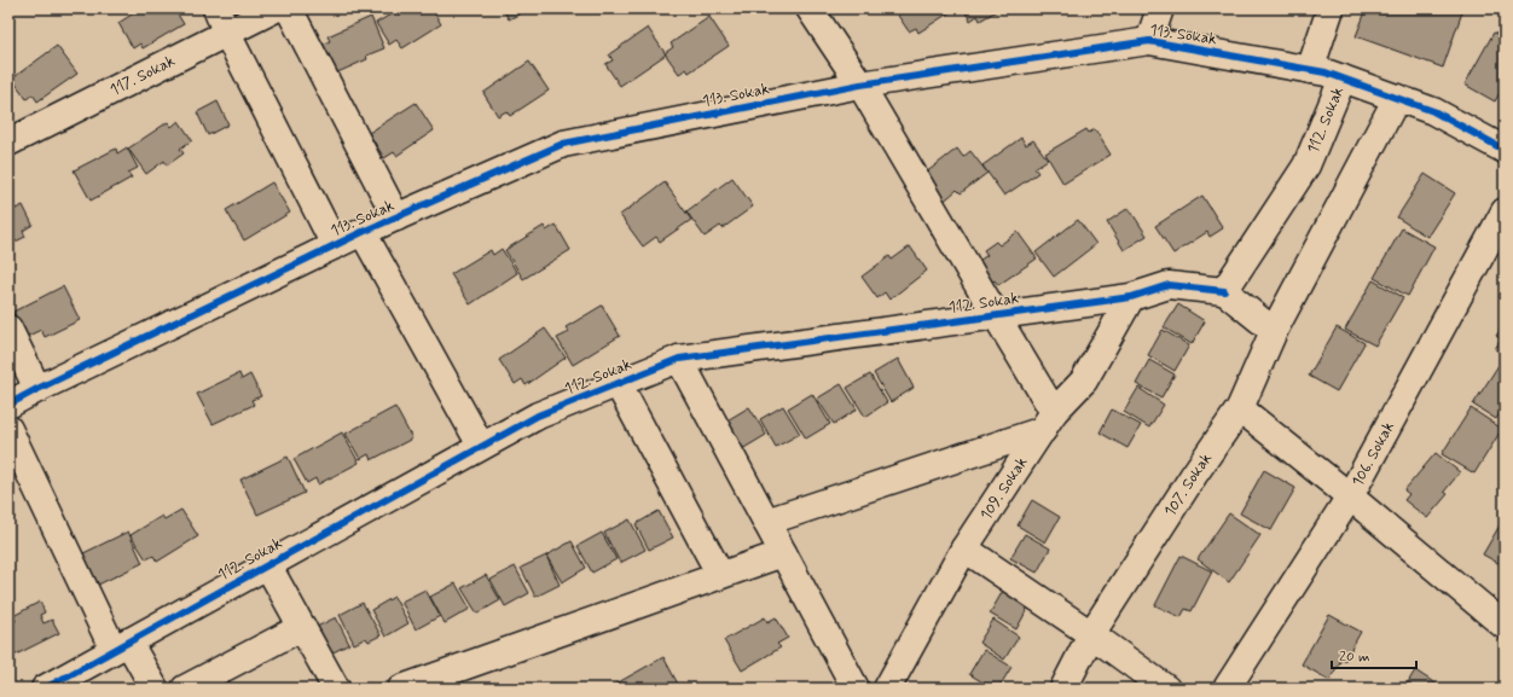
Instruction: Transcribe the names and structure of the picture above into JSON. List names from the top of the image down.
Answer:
{
  "streets": {
    "street": [
      "113. Sokak",
      "117. Sokak",
      "112. Sokak",
      "106. Sokak",
      "107. Sokak",
      "109. Sokak"
    ]
  },
  "crossings": [
    ["113. Sokak", "112. Sokak"],
    ["113. Sokak", "107. Sokak"],
    ["112. Sokak", "109. Sokak"]
  ],
  "scale_bar": "20 m"
}
